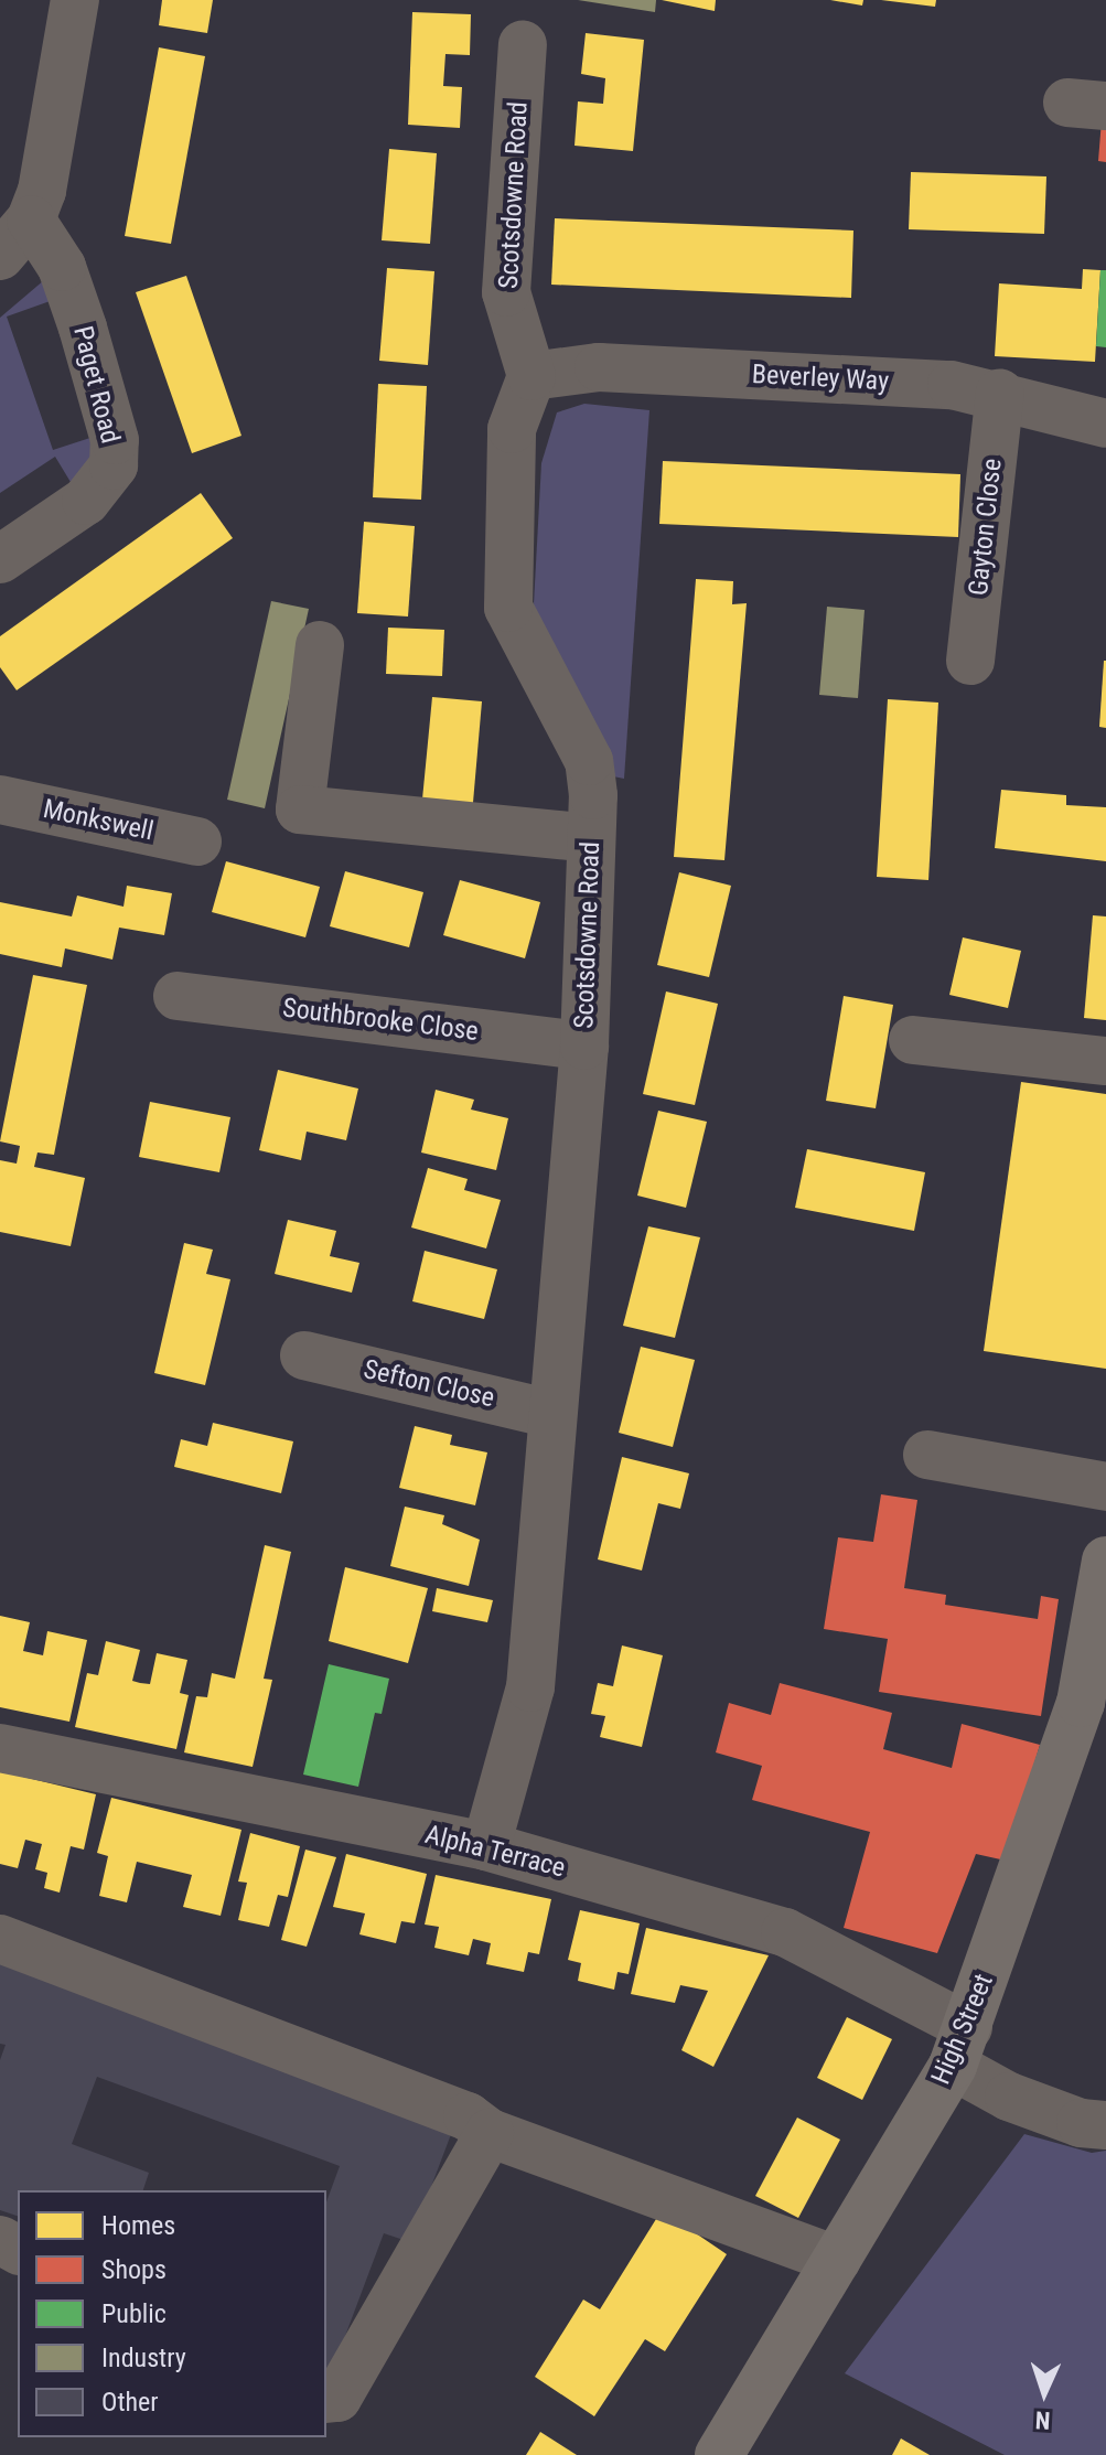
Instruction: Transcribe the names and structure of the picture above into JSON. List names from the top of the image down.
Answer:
{
  "streets": {
    "main road": ["High Street"],
    "street": [
      "Scotsdowne Road",
      "Beverley Way",
      "Paget Road",
      "Gayton Close",
      "Monkswell",
      "Southbrooke Close",
      "Sefton Close",
      "Alpha Terrace"
    ]
  },
  "crossings": [
    ["Scotsdowne Road", "Beverley Way"],
    ["Scotsdowne Road", "Southbrooke Close"],
    ["Scotsdowne Road", "Sefton Close"],
    ["Scotsdowne Road", "Alpha Terrace"],
    ["Beverley Way", "Gayton Close"],
    ["Alpha Terrace", "High Street"]
  ],
  "legend": [
    "Homes",
    "Shops",
    "Public",
    "Industry",
    "Other"
  ],
  "north": "bottom"
}
